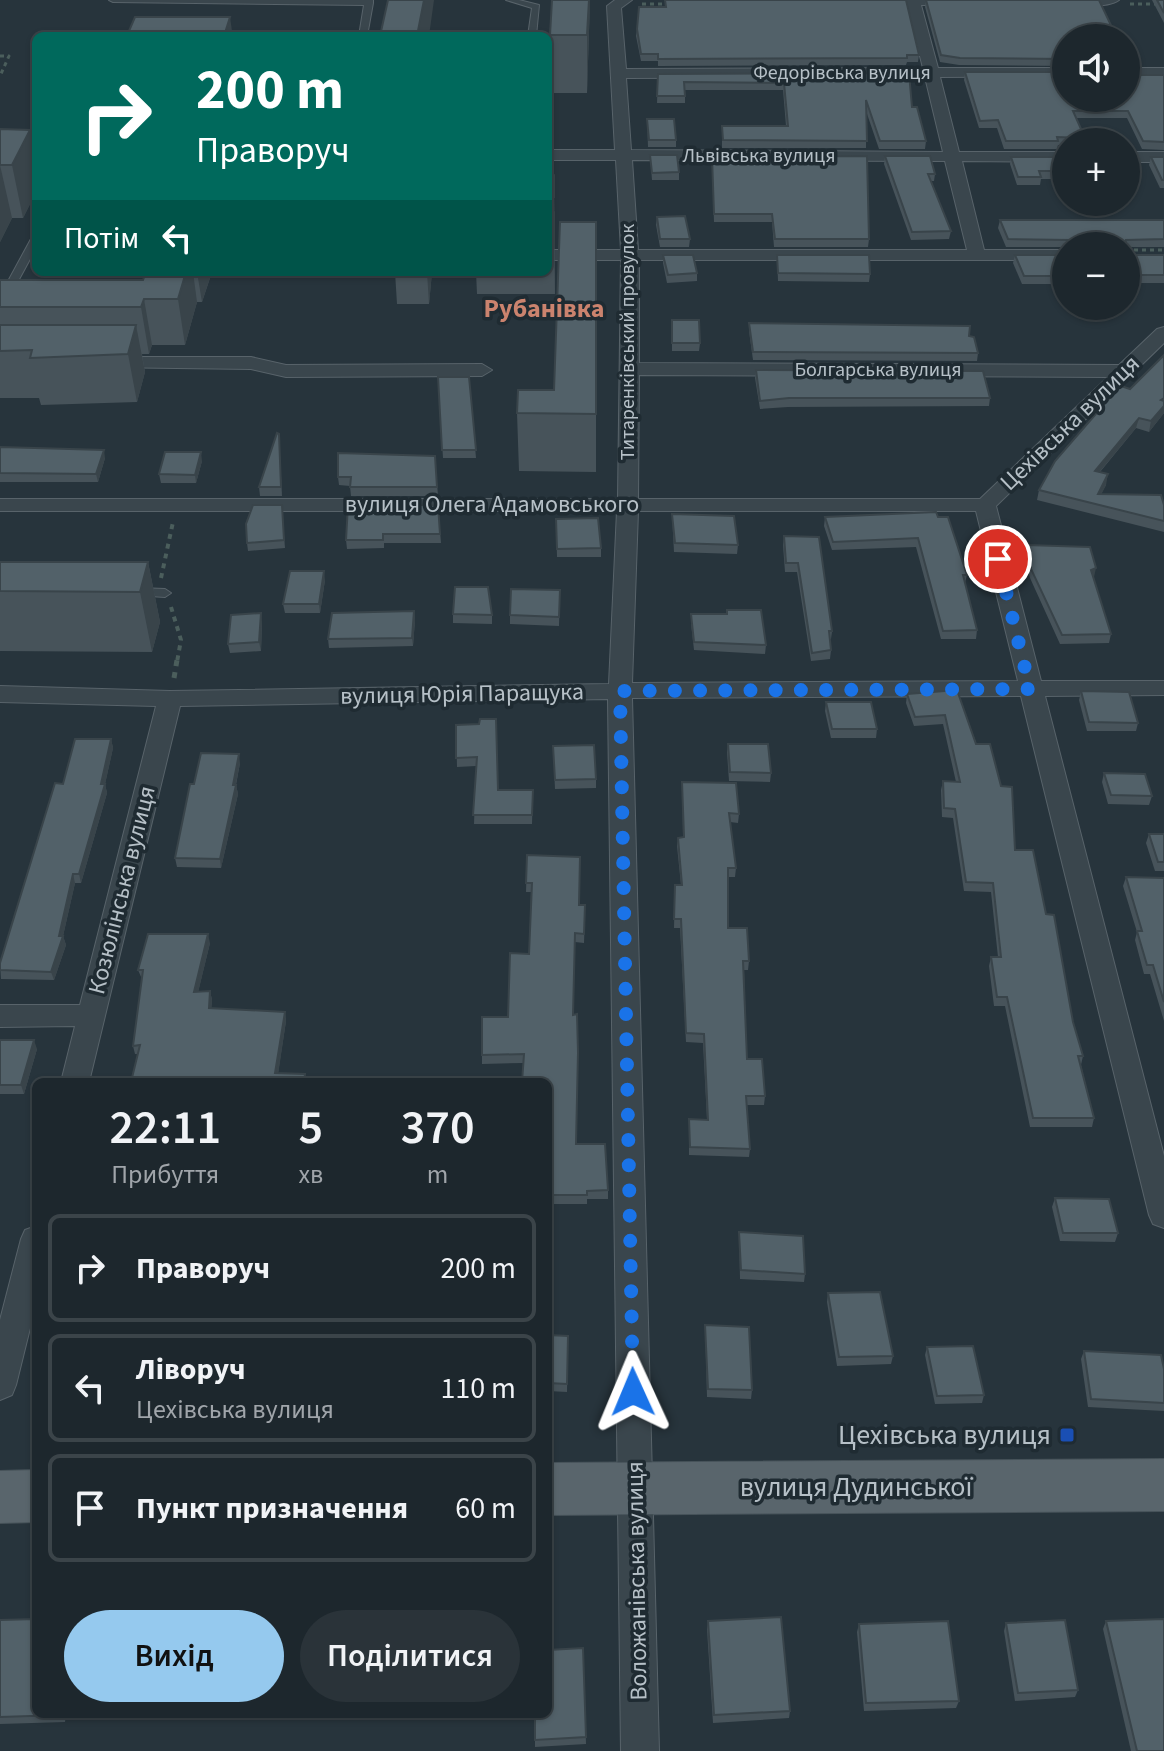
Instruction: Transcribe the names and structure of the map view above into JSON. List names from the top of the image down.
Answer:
{
  "streets": {
    "main road": ["вулиця Дудинської"],
    "street": [
      "Федорівська вулиця",
      "Львівська вулиця",
      "Титаренківський провулок",
      "Болгарська вулиця",
      "Цехівська вулиця",
      "вулиця Олега Адамовського",
      "вулиця Юрія Паращука",
      "Козюлінська вулиця",
      "Воложанівська вулиця"
    ]
  },
  "crossings": [
    ["Федорівська вулиця", "Титаренківський провулок"],
    ["Львівська вулиця", "Титаренківський провулок"],
    ["Титаренківський провулок", "Болгарська вулиця"],
    ["Титаренківський провулок", "вулиця Олега Адамовського"],
    ["Титаренківський провулок", "вулиця Юрія Паращука"],
    ["Титаренківський провулок", "Воложанівська вулиця"],
    ["Болгарська вулиця", "Цехівська вулиця"],
    ["Цехівська вулиця", "вулиця Олега Адамовського"],
    ["Цехівська вулиця", "вулиця Юрія Паращука"],
    ["вулиця Юрія Паращука", "Козюлінська вулиця"],
    ["вулиця Юрія Паращука", "Воложанівська вулиця"],
    ["вулиця Дудинської", "Воложанівська вулиця"]
  ],
  "districts": ["Рубанівка"],
  "places": {
    "transit": ["Цехівська вулиця"]
  },
  "page": {
    "map_buttons": ["+", "−"],
    "turn": ["200 m", "Праворуч"],
    "then": "Потім",
    "eta": [
      "22:11",
      "Прибуття",
      "5",
      "хв",
      "370",
      "m"
    ],
    "list": [
      {
        "name": "Праворуч",
        "value": "200 m"
      },
      {
        "name": "Ліворуч",
        "note": "Цехівська вулиця",
        "value": "110 m"
      },
      {
        "name": "Пункт призначення",
        "value": "60 m"
      }
    ],
    "buttons": ["Вихід", "Поділитися"]
  }
}
